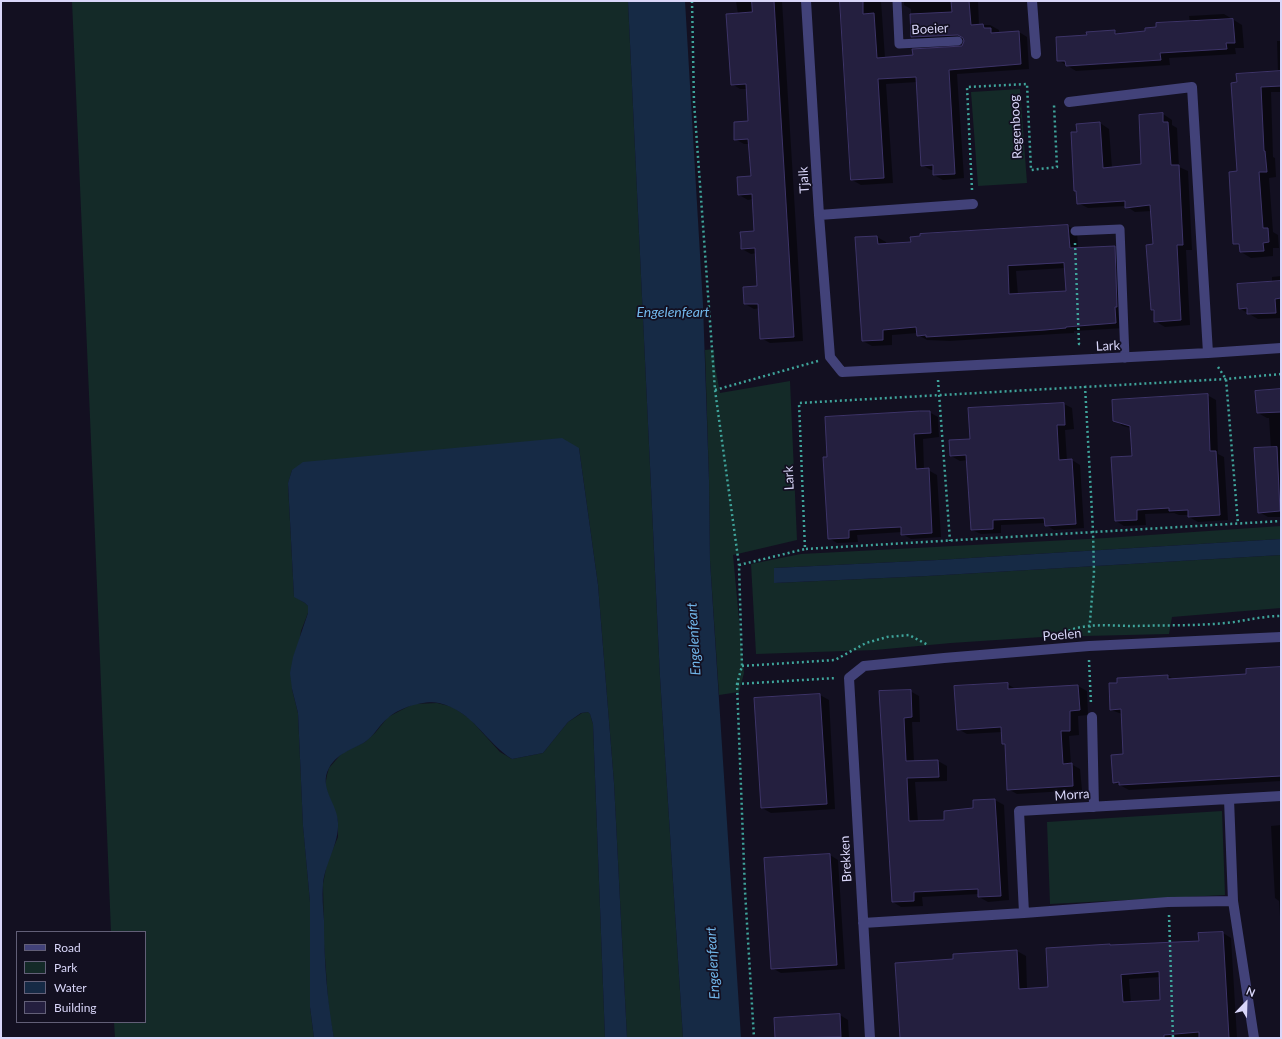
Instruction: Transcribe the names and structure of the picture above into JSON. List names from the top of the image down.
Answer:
{
  "streets": {
    "street": [
      "Tjalk",
      "Lark",
      "Poelen",
      "Morra",
      "Brekken"
    ],
    "lane": ["Boeier"],
    "path": ["Regenboog"]
  },
  "crossings": [
    ["Tjalk", "Lark"],
    ["Poelen", "Brekken"]
  ],
  "water": ["Engelenfeart"],
  "legend": [
    "Road",
    "Park",
    "Water",
    "Building"
  ],
  "north": "top right"
}
